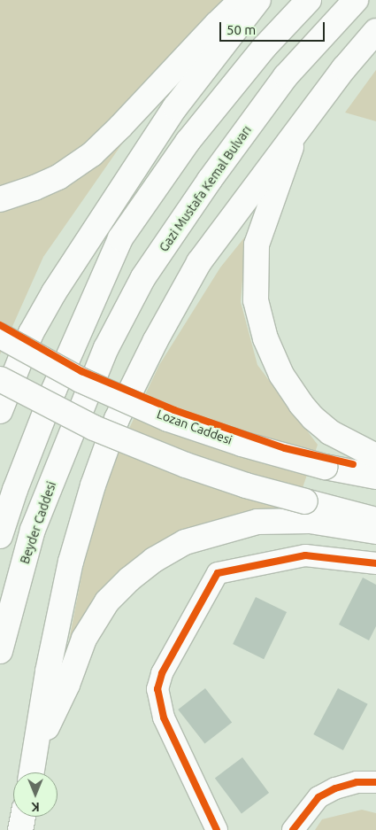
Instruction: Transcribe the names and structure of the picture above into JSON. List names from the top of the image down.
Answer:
{
  "streets": {
    "main road": ["Gazi Mustafa Kemal Bulvarı", "Lozan Caddesi", "Beyder Caddesi"]
  },
  "crossings": [
    ["Gazi Mustafa Kemal Bulvarı", "Beyder Caddesi"]
  ],
  "scale_bar": "50 m",
  "north": "bottom"
}
